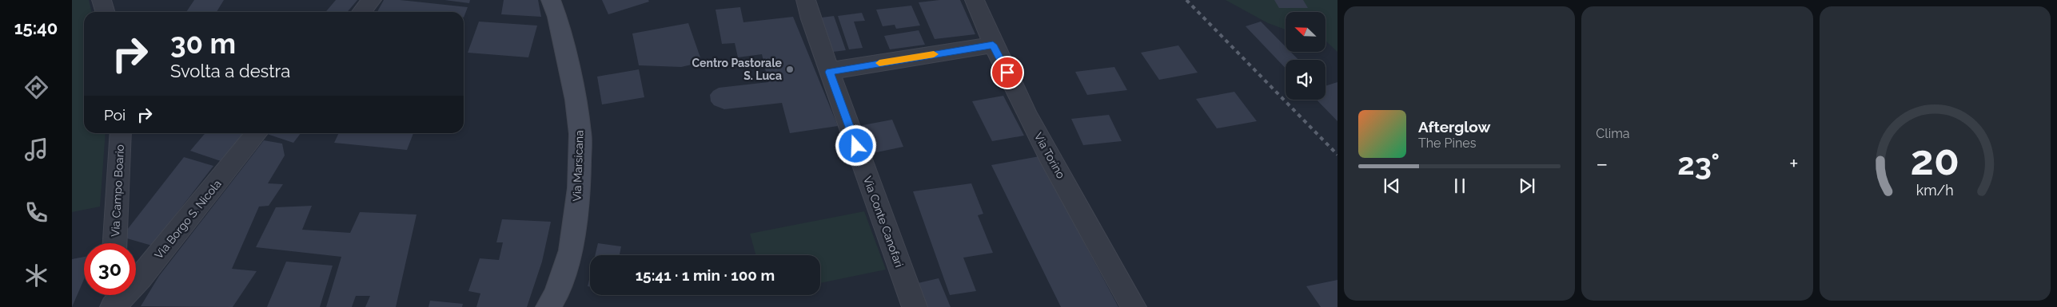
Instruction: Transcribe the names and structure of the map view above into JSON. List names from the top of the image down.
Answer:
{
  "streets": {
    "main road": ["Via Marsicana"],
    "street": [
      "Via Torino",
      "Via Campo Boario",
      "Via Borgo S. Nicola",
      "Via Conte Canofari"
    ]
  },
  "places": ["Centro Pastorale S. Luca"],
  "north": "top left",
  "page": {
    "tabs": "15:40",
    "tile": "Clima",
    "turn": ["30 m", "Svolta a destra"],
    "then": "Poi",
    "song": ["Afterglow", "The Pines"],
    "heat": ["−", "23°", "+"],
    "limit": "30",
    "trip": "15:41 · 1 min · 100 m",
    "gauge": ["20", "km/h"]
  }
}
